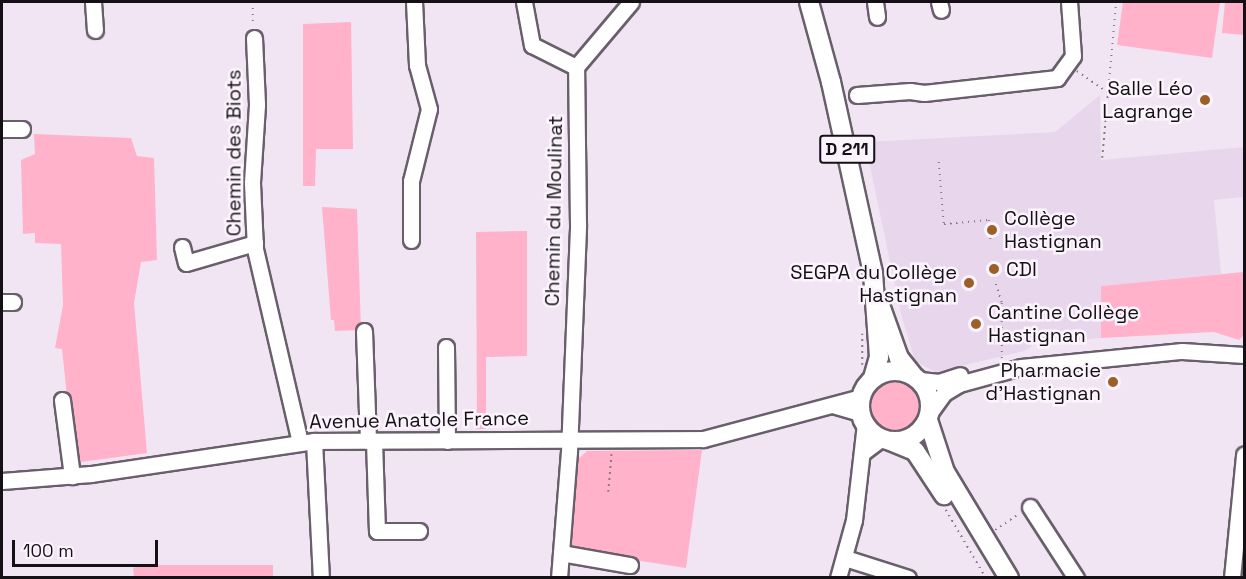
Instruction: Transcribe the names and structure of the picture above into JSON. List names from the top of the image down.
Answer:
{
  "streets": {
    "main road": ["D 211"],
    "street": ["Chemin des Biots", "Chemin du Moulinat", "Avenue Anatole France"]
  },
  "crossings": [
    ["D 211", "Avenue Anatole France"],
    ["Chemin des Biots", "Avenue Anatole France"],
    ["Chemin du Moulinat", "Avenue Anatole France"]
  ],
  "places": [
    "Salle Léo Lagrange",
    "Collège Hastignan",
    "CDI",
    "SEGPA du Collège Hastignan",
    "Cantine Collège Hastignan",
    "Pharmacie d'Hastignan"
  ],
  "scale_bar": "100 m"
}
